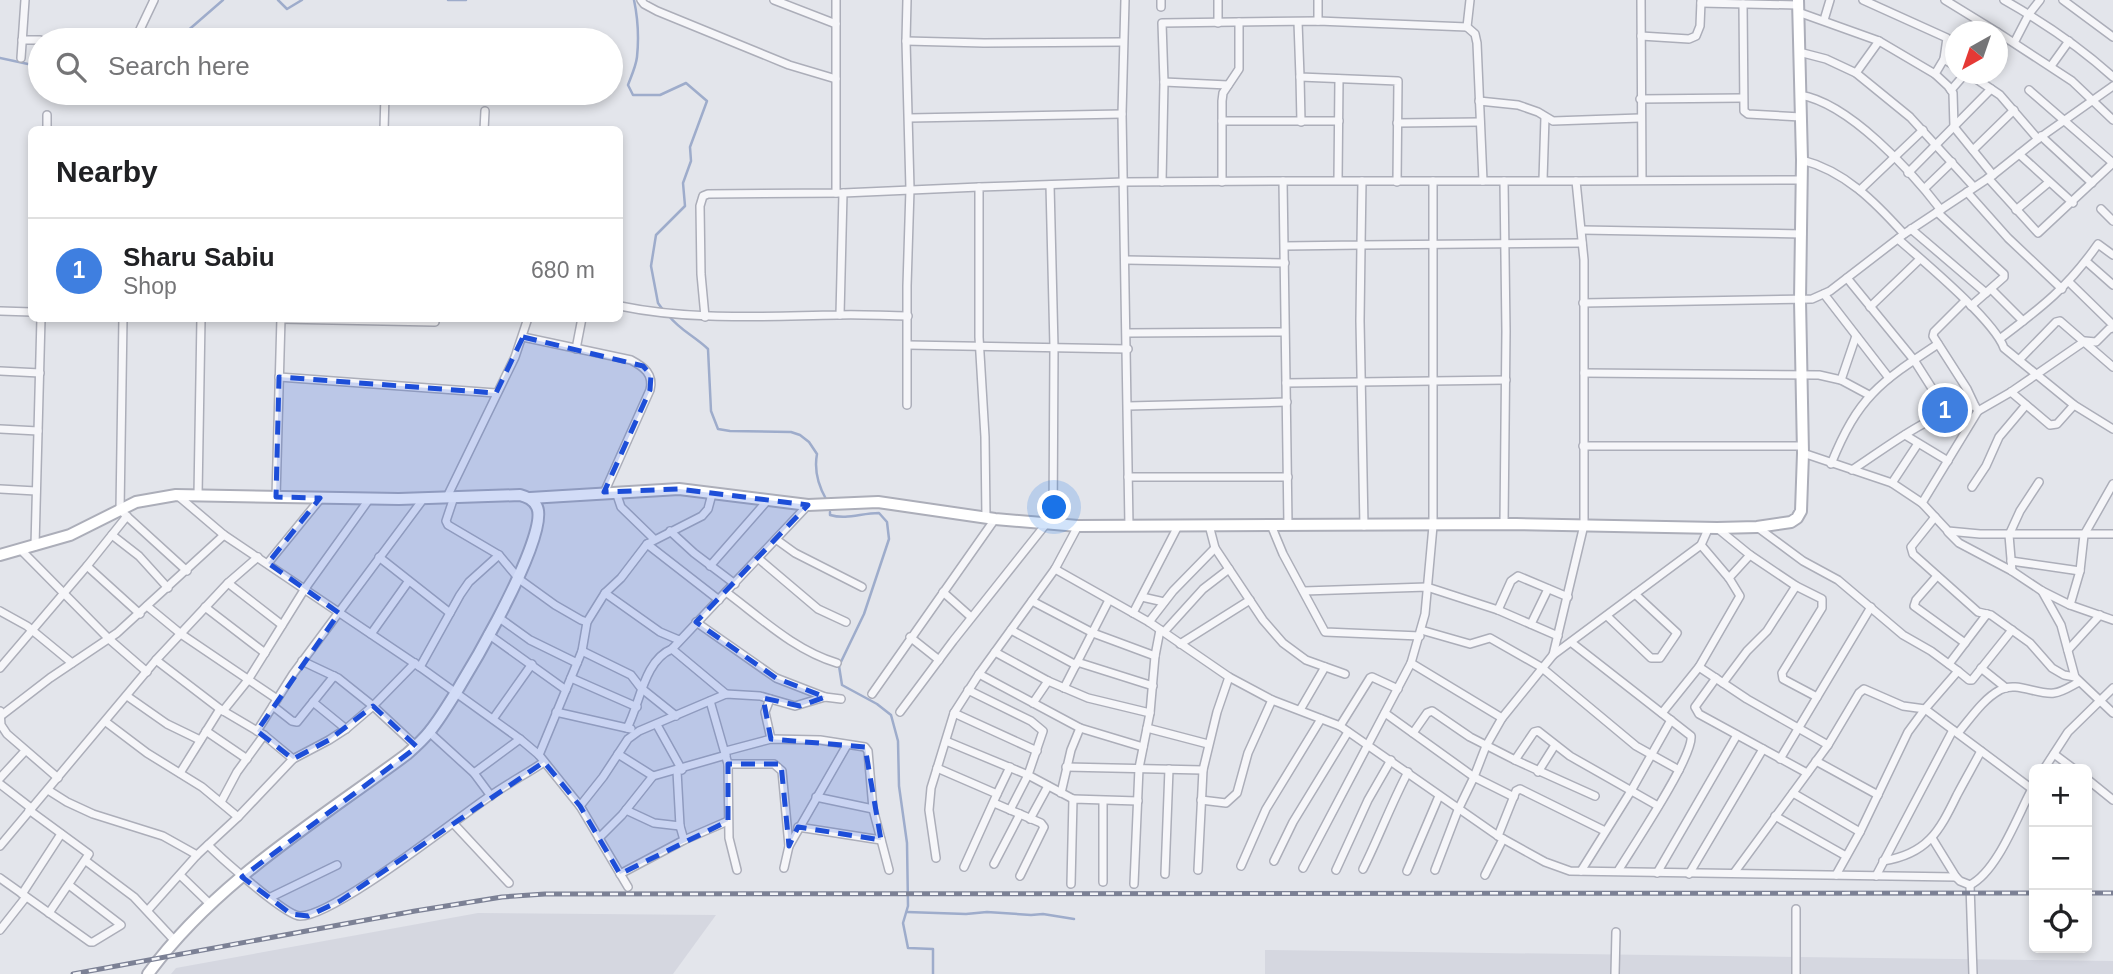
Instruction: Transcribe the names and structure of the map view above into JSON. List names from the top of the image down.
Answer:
{
  "north": "bottom left",
  "page": {
    "search": "Search here",
    "heading": "Nearby",
    "list": [
      {
        "mark": "1",
        "name": "Sharu Sabiu",
        "note": "Shop",
        "value": "680 m"
      }
    ],
    "pins": "1",
    "map_buttons": ["+", "−"]
  }
}
